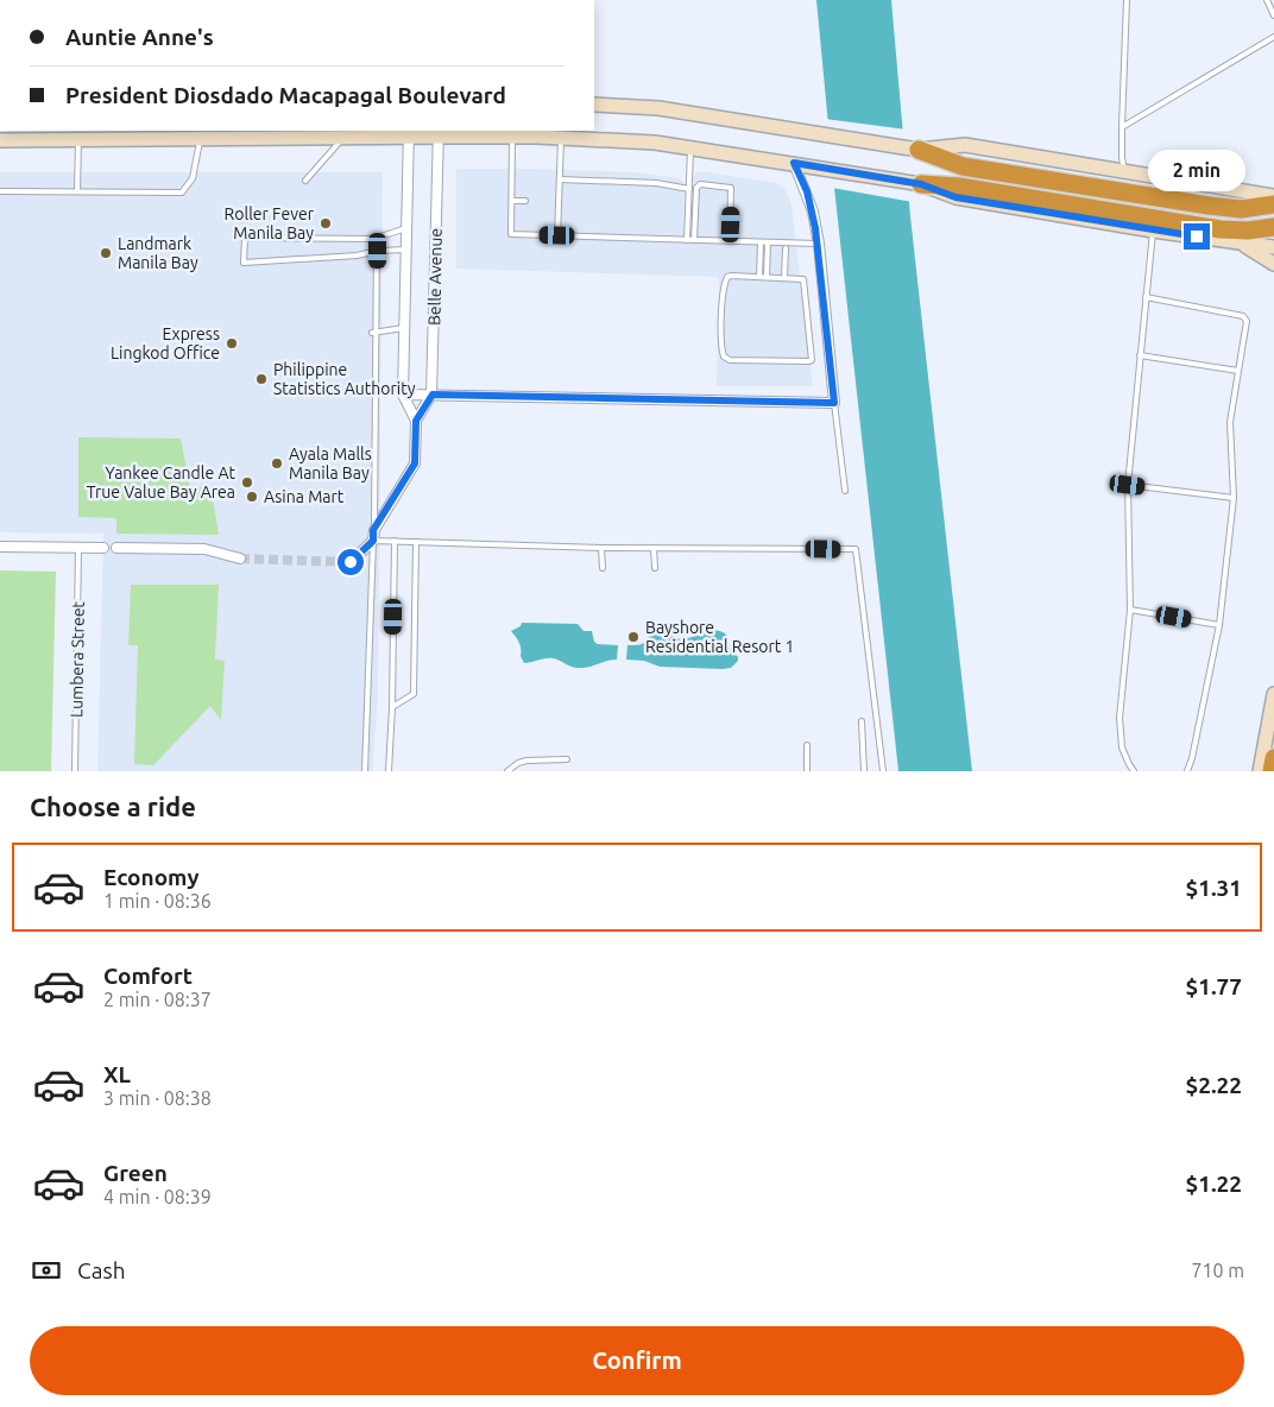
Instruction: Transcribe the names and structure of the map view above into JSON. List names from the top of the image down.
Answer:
{
  "streets": {
    "street": ["Belle Avenue"],
    "lane": ["Lumbera Street"]
  },
  "places": [
    "Roller Fever Manila Bay",
    "Landmark Manila Bay",
    "Express Lingkod Office",
    "Philippine Statistics Authority",
    "Ayala Malls Manila Bay",
    "Yankee Candle At True Value Bay Area",
    "Asina Mart",
    "Bayshore Residential Resort 1"
  ],
  "page": {
    "banner": ["Auntie Anne's", "President Diosdado Macapagal Boulevard"],
    "bubble": "2 min",
    "heading": "Choose a ride",
    "list": [
      {
        "name": "Economy",
        "note": "1 min · 08:36",
        "value": "$1.31"
      },
      {
        "name": "Comfort",
        "note": "2 min · 08:37",
        "value": "$1.77"
      },
      {
        "name": "XL",
        "note": "3 min · 08:38",
        "value": "$2.22"
      },
      {
        "name": "Green",
        "note": "4 min · 08:39",
        "value": "$1.22"
      }
    ],
    "pay": ["Cash", "710 m"],
    "buttons": "Confirm"
  }
}
